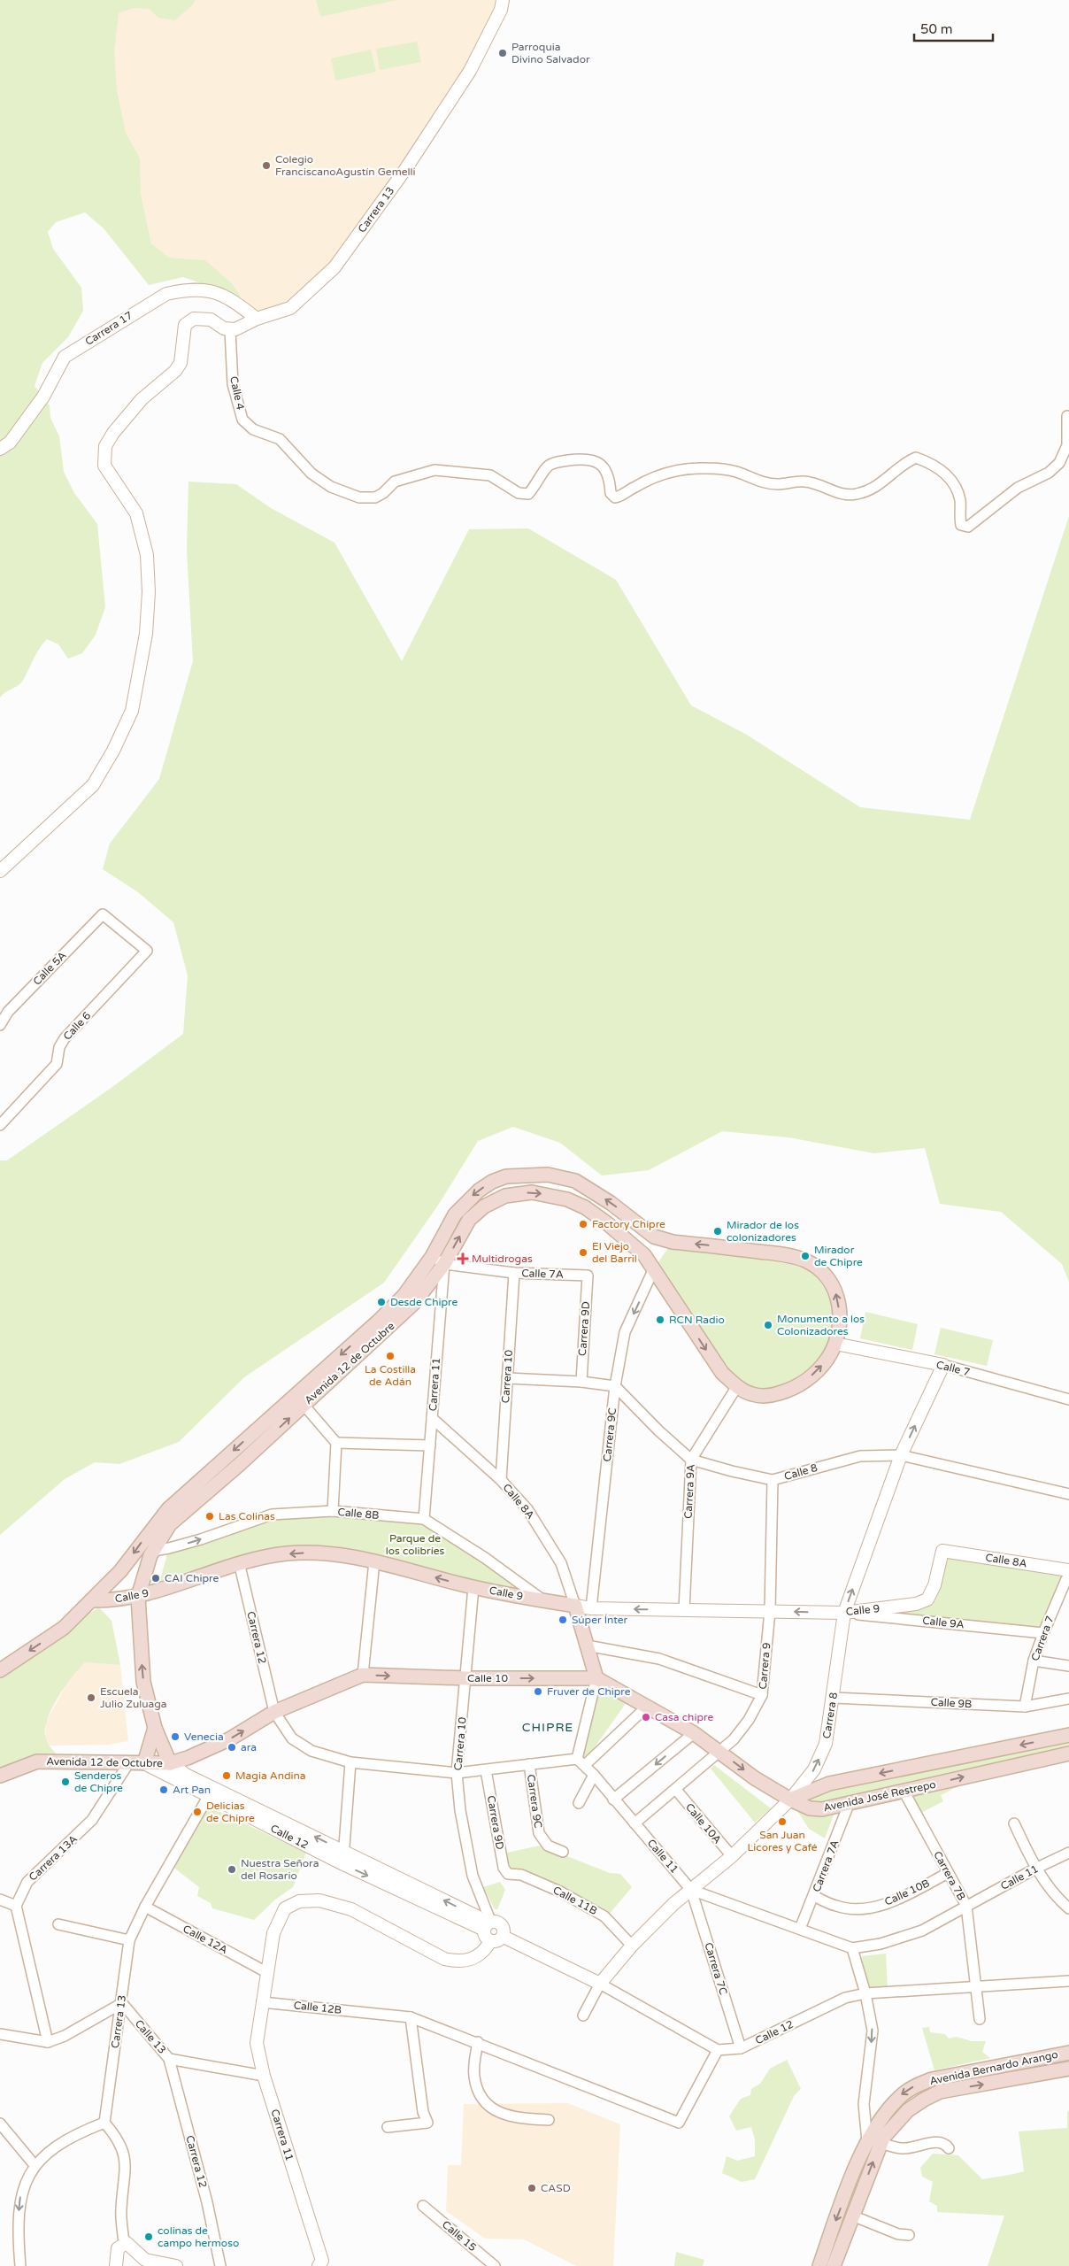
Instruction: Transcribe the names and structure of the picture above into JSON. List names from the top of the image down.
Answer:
{
  "streets": {
    "main road": [
      "Avenida 12 de Octubre",
      "Calle 9",
      "Calle 10",
      "Avenida José Restrepo",
      "Avenida Bernardo Arango"
    ],
    "street": [
      "Carrera 13",
      "Carrera 17",
      "Calle 4",
      "Calle 5A",
      "Calle 6",
      "Calle 7A",
      "Carrera 9D",
      "Calle 7",
      "Carrera 10",
      "Carrera 11",
      "Carrera 9C",
      "Calle 8",
      "Carrera 9A",
      "Calle 8A",
      "Calle 8B",
      "Calle 9A",
      "Carrera 12",
      "Carrera 7",
      "Carrera 9",
      "Calle 9B",
      "Carrera 8",
      "Calle 10A",
      "Calle 12",
      "Calle 11",
      "Carrera 13A",
      "Carrera 7A",
      "Carrera 7B",
      "Calle 10B",
      "Calle 11B",
      "Calle 12A",
      "Carrera 7C",
      "Calle 12B",
      "Calle 13",
      "Calle 15"
    ]
  },
  "crossings": [
    ["Carrera 13", "Carrera 17"],
    ["Carrera 13", "Calle 4"],
    ["Carrera 13", "Calle 12"],
    ["Carrera 13", "Calle 12A"],
    ["Carrera 13", "Calle 13"],
    ["Calle 5A", "Calle 6"],
    ["Calle 7A", "Carrera 9D"],
    ["Calle 7A", "Avenida 12 de Octubre"],
    ["Calle 7A", "Carrera 10"],
    ["Calle 7A", "Carrera 11"],
    ["Carrera 9D", "Calle 11B"],
    ["Avenida 12 de Octubre", "Calle 7"],
    ["Avenida 12 de Octubre", "Carrera 11"],
    ["Avenida 12 de Octubre", "Carrera 9C"],
    ["Avenida 12 de Octubre", "Carrera 9A"],
    ["Avenida 12 de Octubre", "Calle 8B"],
    ["Avenida 12 de Octubre", "Calle 9"],
    ["Avenida 12 de Octubre", "Calle 10"],
    ["Avenida 12 de Octubre", "Calle 12"],
    ["Avenida 12 de Octubre", "Carrera 13A"],
    ["Calle 7", "Carrera 8"],
    ["Carrera 10", "Calle 8A"],
    ["Carrera 10", "Calle 9"],
    ["Carrera 10", "Calle 10"],
    ["Carrera 10", "Calle 12"],
    ["Carrera 11", "Calle 8A"],
    ["Carrera 11", "Calle 8B"],
    ["Carrera 11", "Calle 12B"],
    ["Carrera 11", "Calle 13"],
    ["Carrera 9C", "Calle 8"],
    ["Carrera 9C", "Calle 9"],
    ["Calle 8", "Carrera 9A"],
    ["Calle 8", "Carrera 9"],
    ["Calle 8", "Carrera 8"],
    ["Carrera 9A", "Calle 9"],
    ["Calle 8A", "Calle 9"],
    ["Calle 8A", "Carrera 7"],
    ["Calle 8B", "Calle 9"],
    ["Calle 9", "Calle 9A"],
    ["Calle 9", "Carrera 12"],
    ["Calle 9", "Carrera 9"],
    ["Calle 9", "Carrera 8"],
    ["Calle 9A", "Carrera 7"],
    ["Calle 9A", "Carrera 8"],
    ["Carrera 12", "Calle 10"],
    ["Carrera 12", "Calle 13"],
    ["Carrera 7", "Calle 9B"],
    ["Carrera 9", "Calle 10"],
    ["Carrera 9", "Calle 10A"],
    ["Carrera 9", "Calle 11"],
    ["Calle 10", "Carrera 8"],
    ["Calle 10", "Avenida José Restrepo"],
    ["Calle 10", "Calle 12"],
    ["Calle 9B", "Carrera 8"],
    ["Carrera 8", "Avenida José Restrepo"],
    ["Carrera 8", "Calle 10A"],
    ["Carrera 8", "Calle 11"],
    ["Carrera 8", "Calle 11B"],
    ["Carrera 8", "Carrera 7C"],
    ["Avenida José Restrepo", "Carrera 7A"],
    ["Avenida José Restrepo", "Carrera 7B"],
    ["Calle 12", "Carrera 7B"],
    ["Calle 12", "Carrera 7C"],
    ["Calle 12", "Calle 12B"],
    ["Calle 11", "Carrera 7A"],
    ["Calle 11", "Carrera 7B"],
    ["Calle 11", "Carrera 7C"],
    ["Carrera 7A", "Calle 10B"],
    ["Carrera 7B", "Calle 10B"]
  ],
  "one_way": [
    "Calle 8B",
    "Calle 9",
    "Calle 10",
    "Carrera 8"
  ],
  "districts": ["CHIPRE"],
  "parks": ["Parque de los colibríes"],
  "places": {
    "other": [
      "Parroquia Divino Salvador",
      "Colegio FranciscanoAgustín Gemelli",
      "Factory Chipre",
      "Mirador de los colonizadores",
      "El Viejo del Barril",
      "Mirador de Chipre",
      "Desde Chipre",
      "RCN Radio",
      "Monumento a los Colonizadores",
      "La Costilla de Adán",
      "Las Colinas",
      "CAI Chipre",
      "Súper Ínter",
      "Fruver de Chipre",
      "Escuela Julio Zuluaga",
      "Casa chipre",
      "Venecia",
      "ara",
      "Magia Andina",
      "Senderos de Chipre",
      "Art Pan",
      "Delicias de Chipre",
      "San Juan Licores y Café",
      "Nuestra Señora del Rosario",
      "CASD",
      "colinas de campo hermoso"
    ],
    "health": ["Multidrogas"]
  },
  "scale_bar": "50 m"
}
